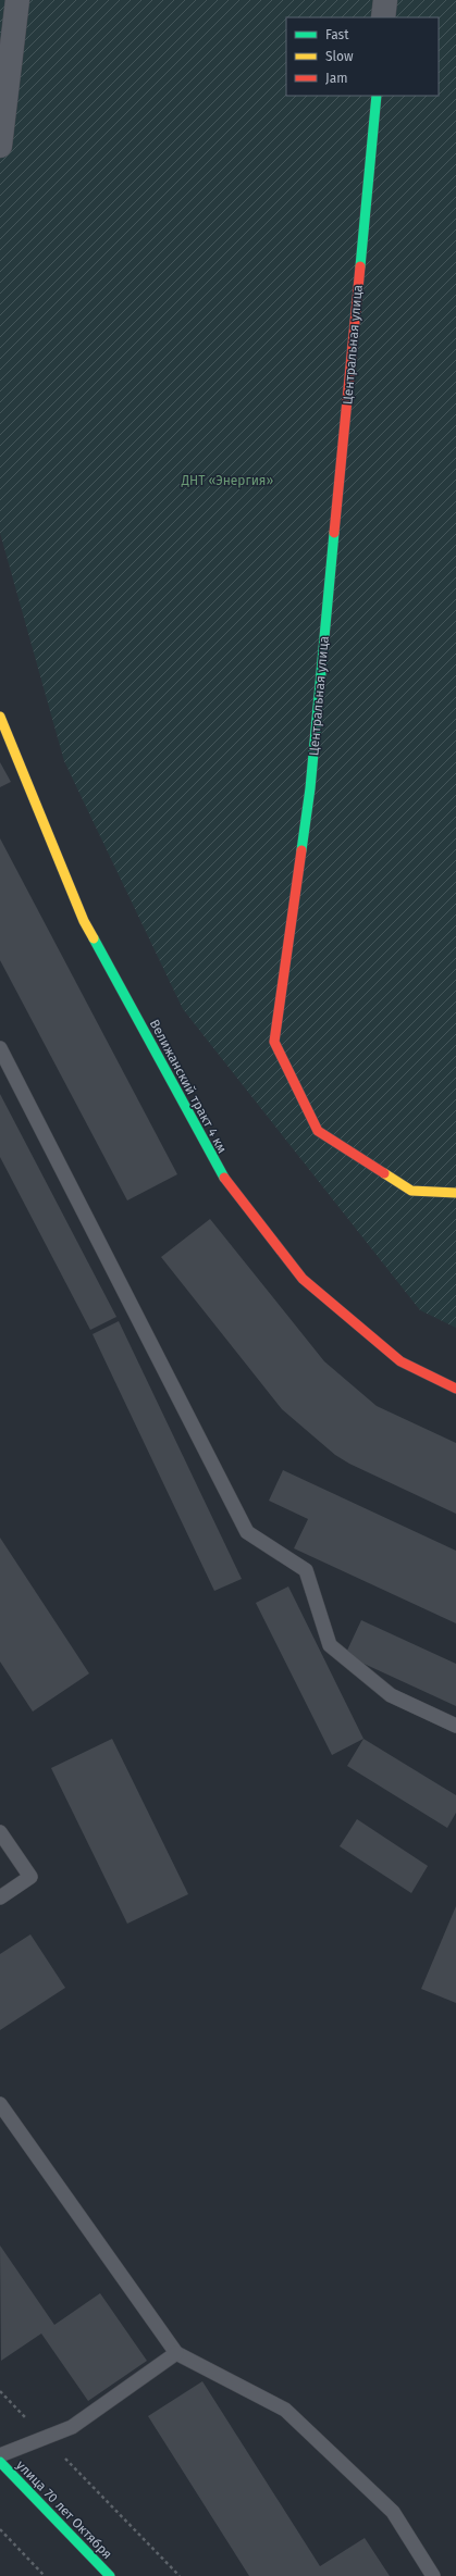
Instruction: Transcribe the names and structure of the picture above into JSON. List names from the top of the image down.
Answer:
{
  "streets": {
    "street": ["Центральная улица", "Велижанский тракт 4 км", "улица 70 лет Октября"]
  },
  "parks": ["ДНТ «Энергия»"],
  "legend": ["Fast", "Slow", "Jam"]
}
